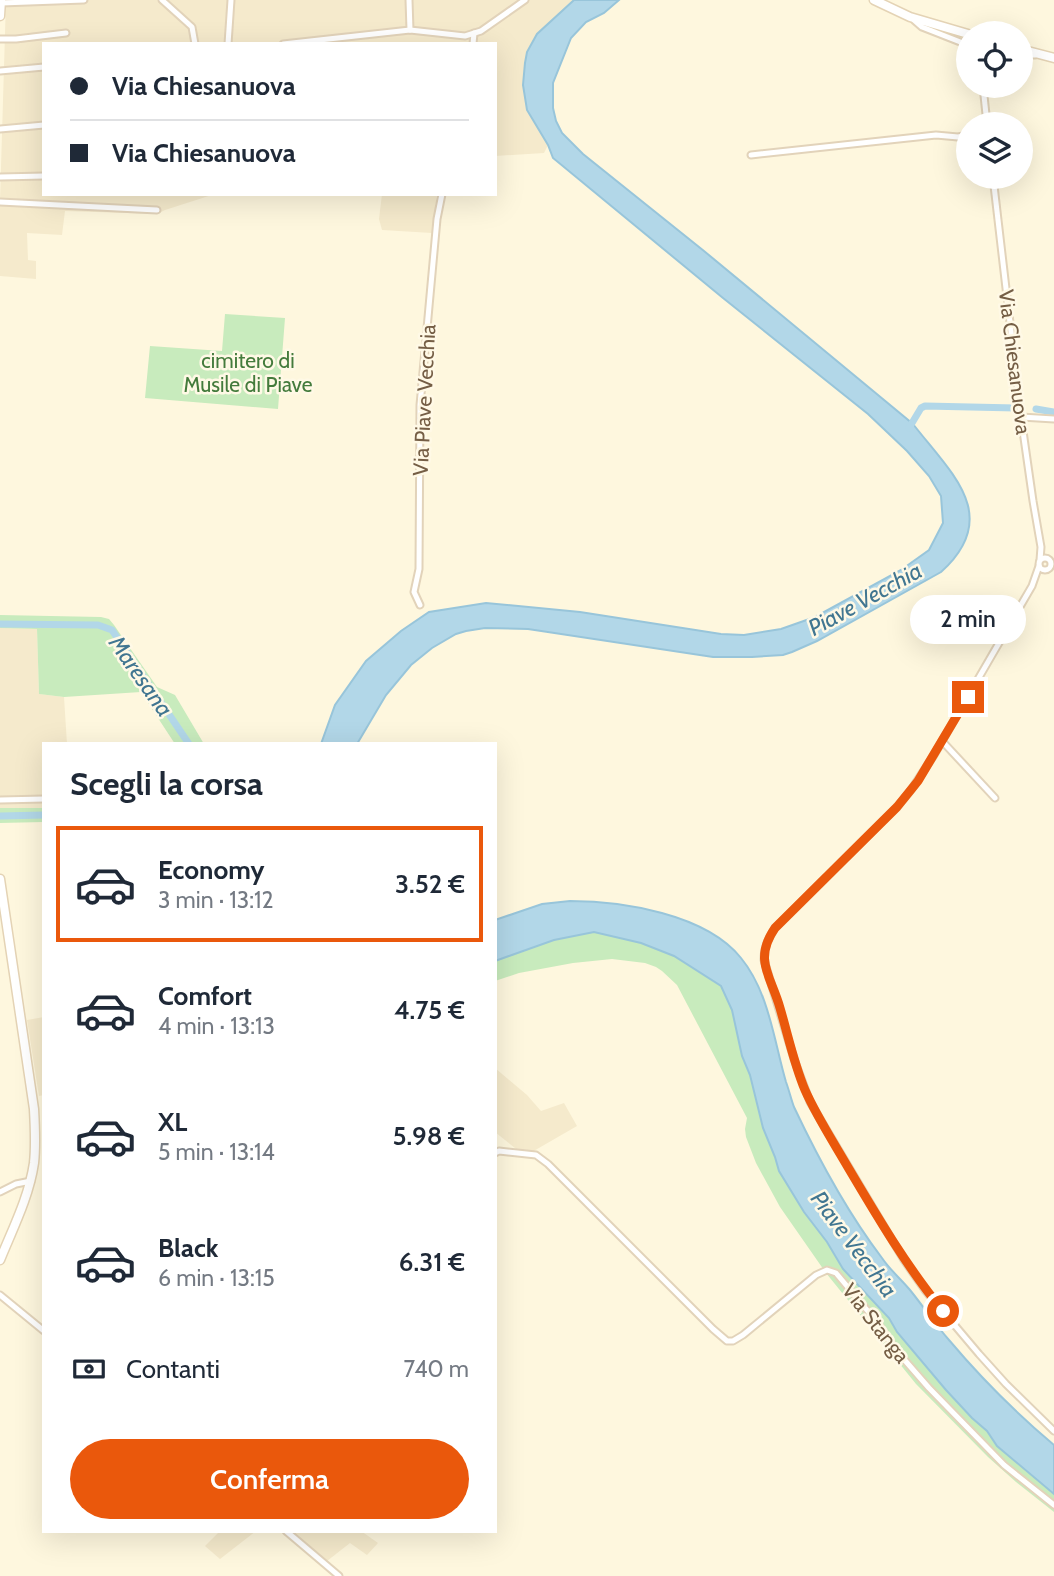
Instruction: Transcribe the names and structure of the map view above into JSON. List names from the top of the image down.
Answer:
{
  "streets": {
    "street": ["Via Chiesanuova", "Via Piave Vecchia", "Via Stanga"]
  },
  "water": ["Piave Vecchia", "Maresana"],
  "parks": ["cimitero di Musile di Piave"],
  "page": {
    "banner": ["Via Chiesanuova", "Via Chiesanuova"],
    "bubble": "2 min",
    "heading": "Scegli la corsa",
    "list": [
      {
        "name": "Economy",
        "note": "3 min · 13:12",
        "value": "3.52 €"
      },
      {
        "name": "Comfort",
        "note": "4 min · 13:13",
        "value": "4.75 €"
      },
      {
        "name": "XL",
        "note": "5 min · 13:14",
        "value": "5.98 €"
      },
      {
        "name": "Black",
        "note": "6 min · 13:15",
        "value": "6.31 €"
      }
    ],
    "pay": ["Contanti", "740 m"],
    "buttons": "Conferma"
  }
}
